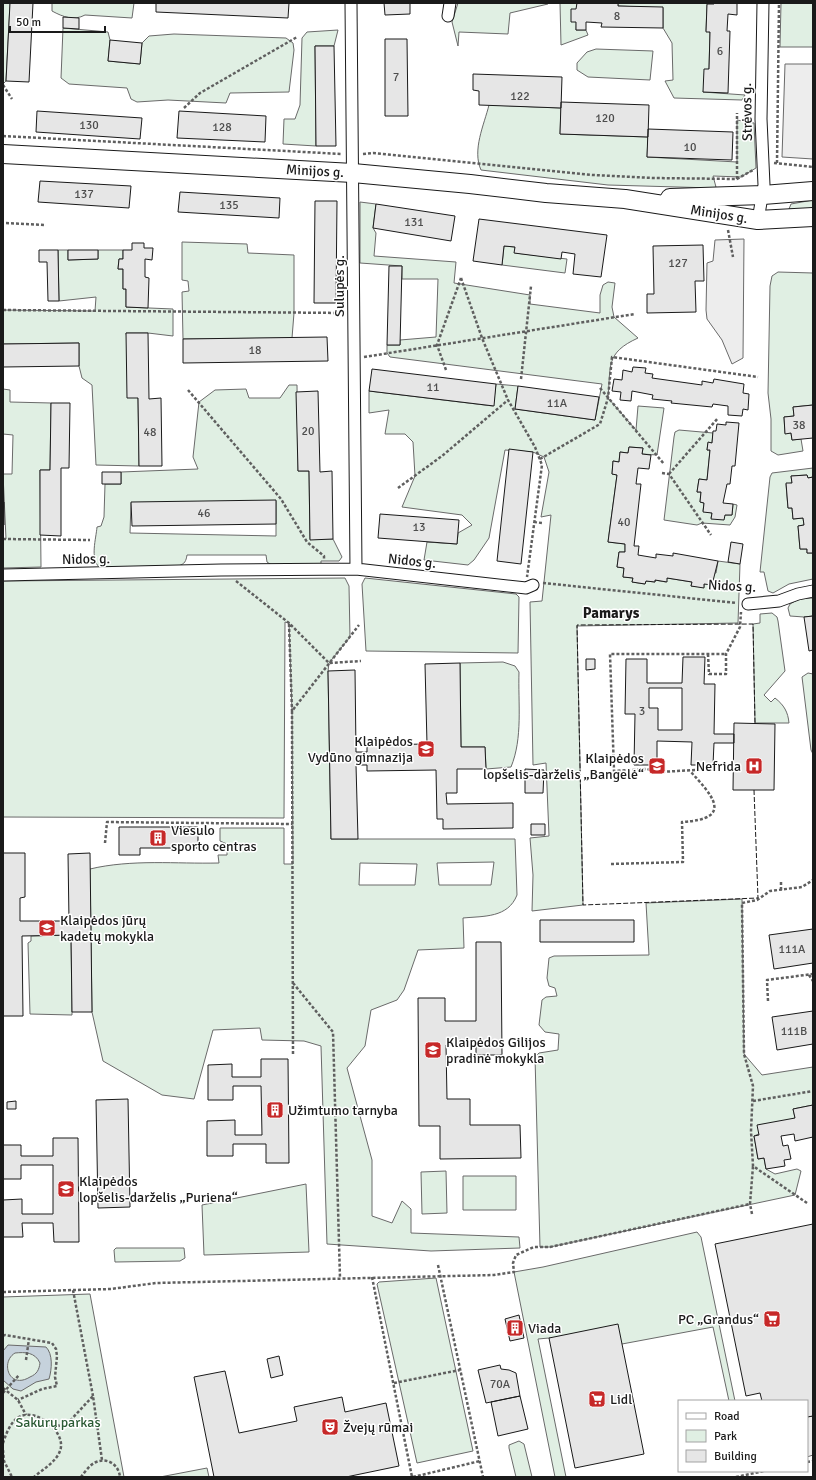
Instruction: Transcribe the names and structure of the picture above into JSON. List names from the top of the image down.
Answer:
{
  "streets": {
    "main road": ["Minijos g."],
    "street": ["Strėvos g.", "Sulupės g.", "Nidos g."]
  },
  "crossings": [
    ["Strėvos g.", "Minijos g."],
    ["Minijos g.", "Sulupės g."],
    ["Sulupės g.", "Nidos g."]
  ],
  "districts": ["Pamarys"],
  "parks": ["Sakurų parkas"],
  "places": {
    "school or university": [
      "Klaipėdos Vydūno gimnazija",
      "Klaipėdos lopšelis-darželis „Bangelė“",
      "Klaipėdos jūrų kadetų mokykla",
      "Klaipėdos Gilijos pradinė mokykla",
      "Klaipėdos lopšelis-darželis „Puriena“"
    ],
    "hospital": ["Nefrida"],
    "building": ["Viesulo sporto centras", "Užimtumo tarnyba", "Viada"],
    "supermarket": ["PC „Grandus“", "Lidl"],
    "theatre": ["Žvejų rūmai"]
  },
  "house_numbers": [
    "8",
    "6",
    "7",
    "122",
    "120",
    "130",
    "128",
    "10",
    "137",
    "135",
    "131",
    "127",
    "18",
    "11",
    "11A",
    "38",
    "20",
    "48",
    "46",
    "40",
    "13",
    "3",
    "111A",
    "111B",
    "70A"
  ],
  "legend": ["Road", "Park", "Building"],
  "scale_bar": "50 m"
}
